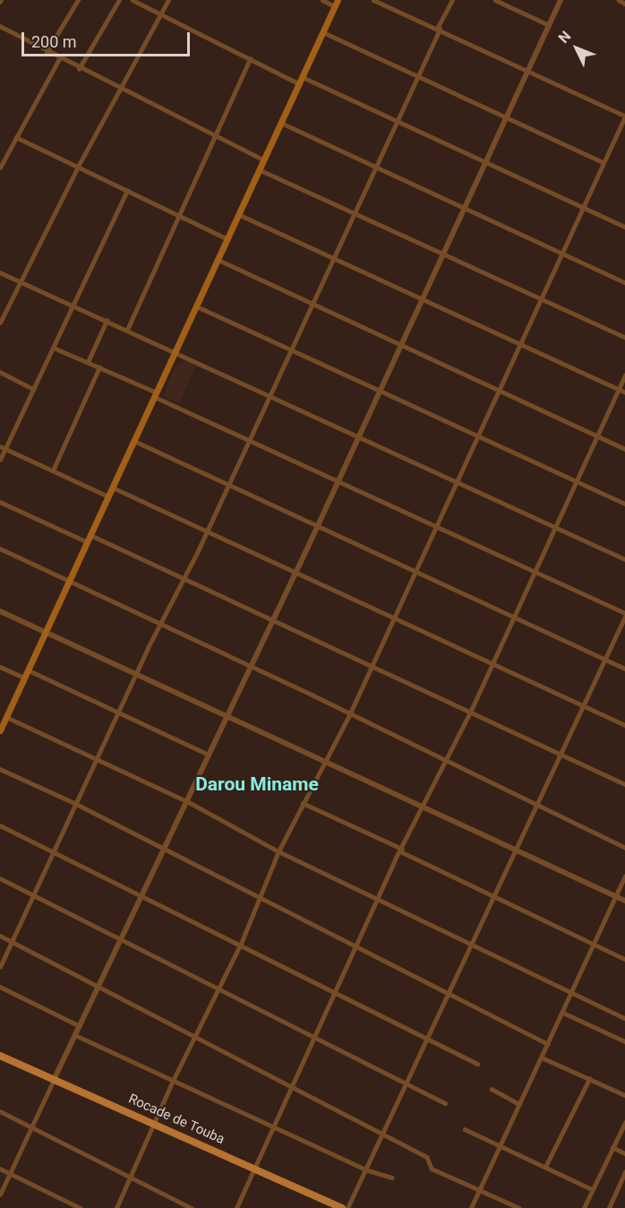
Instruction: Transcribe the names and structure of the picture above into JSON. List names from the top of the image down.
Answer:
{
  "streets": {
    "main road": ["Rocade de Touba"]
  },
  "districts": ["Darou Miname"],
  "scale_bar": "200 m",
  "north": "top left"
}
